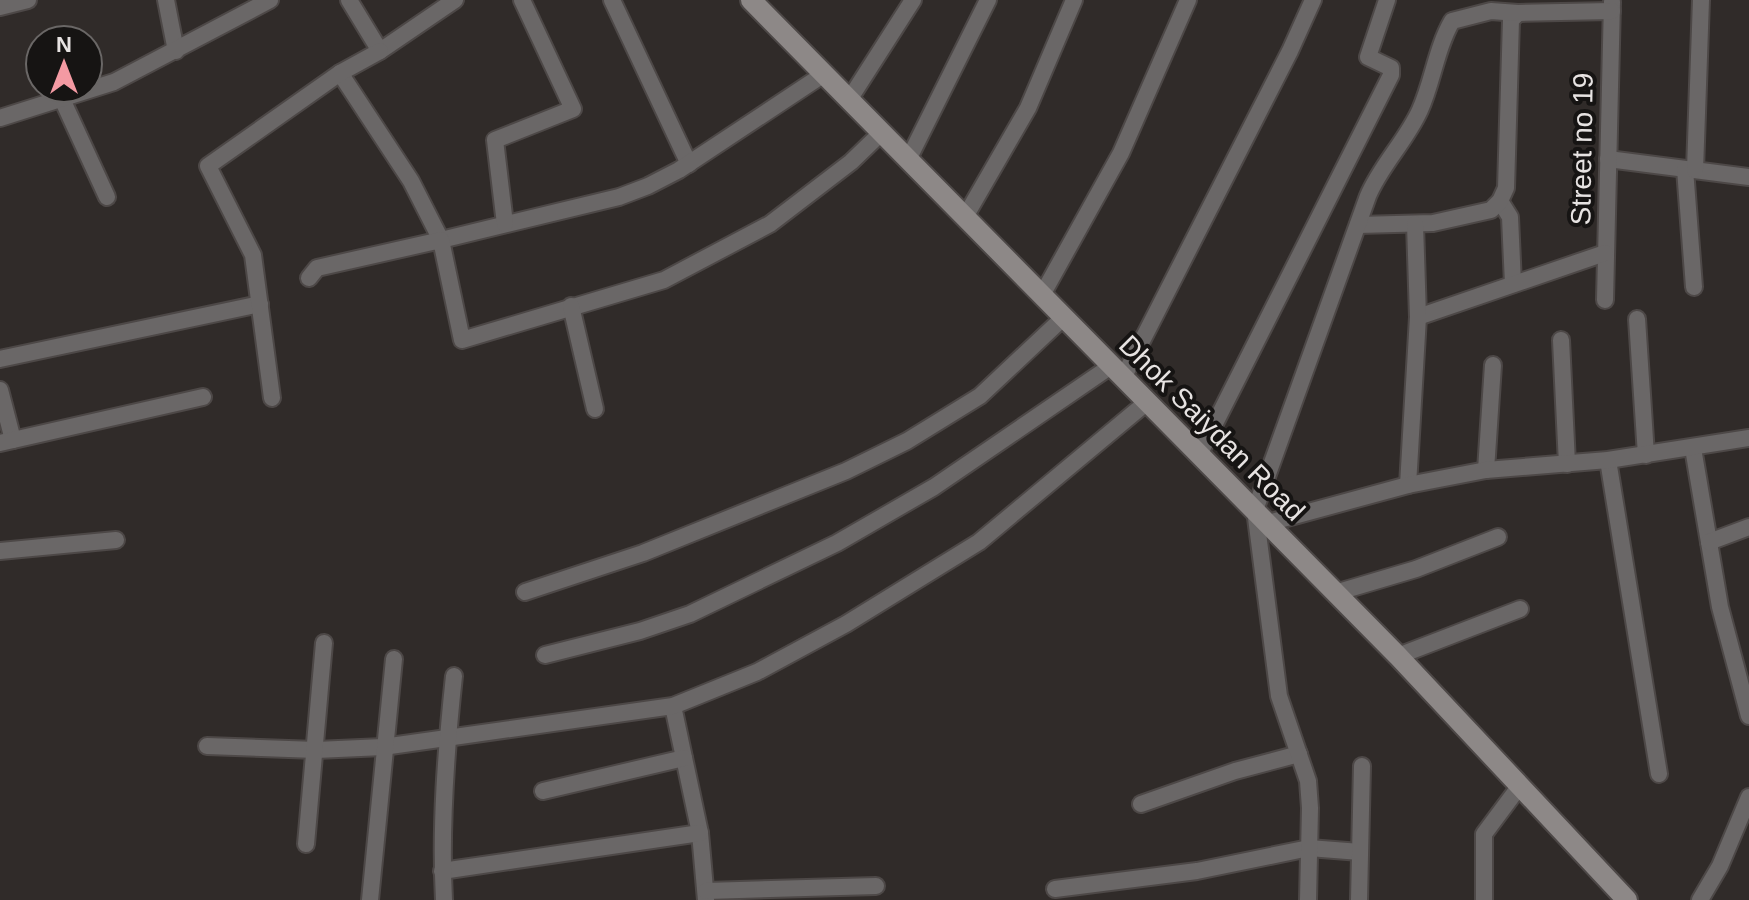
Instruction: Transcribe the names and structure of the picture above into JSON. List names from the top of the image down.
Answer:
{
  "streets": {
    "main road": ["Dhok Saiydan Road"],
    "street": ["Street no 19"]
  },
  "north": "top"
}
